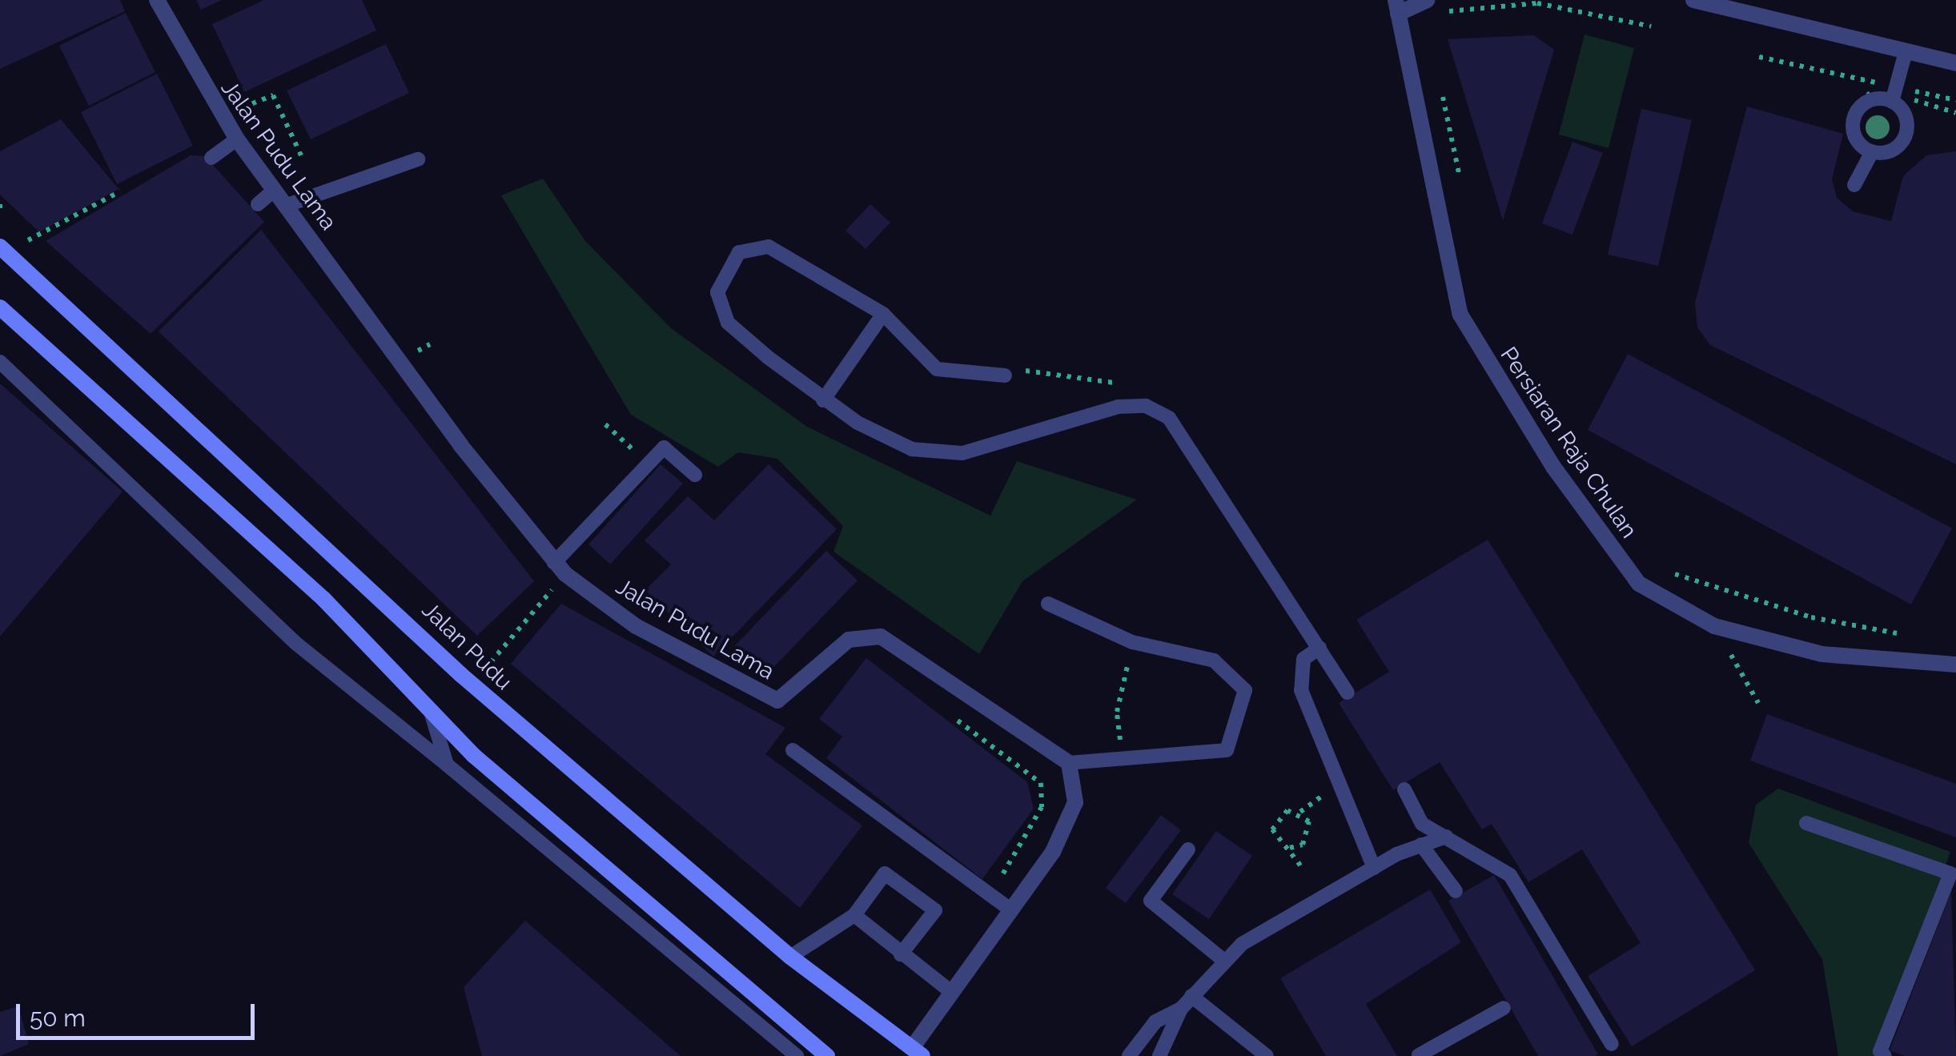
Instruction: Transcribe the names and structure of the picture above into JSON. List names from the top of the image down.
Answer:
{
  "streets": {
    "main road": ["Jalan Pudu"],
    "street": ["Jalan Pudu Lama", "Persiaran Raja Chulan"]
  },
  "scale_bar": "50 m"
}
